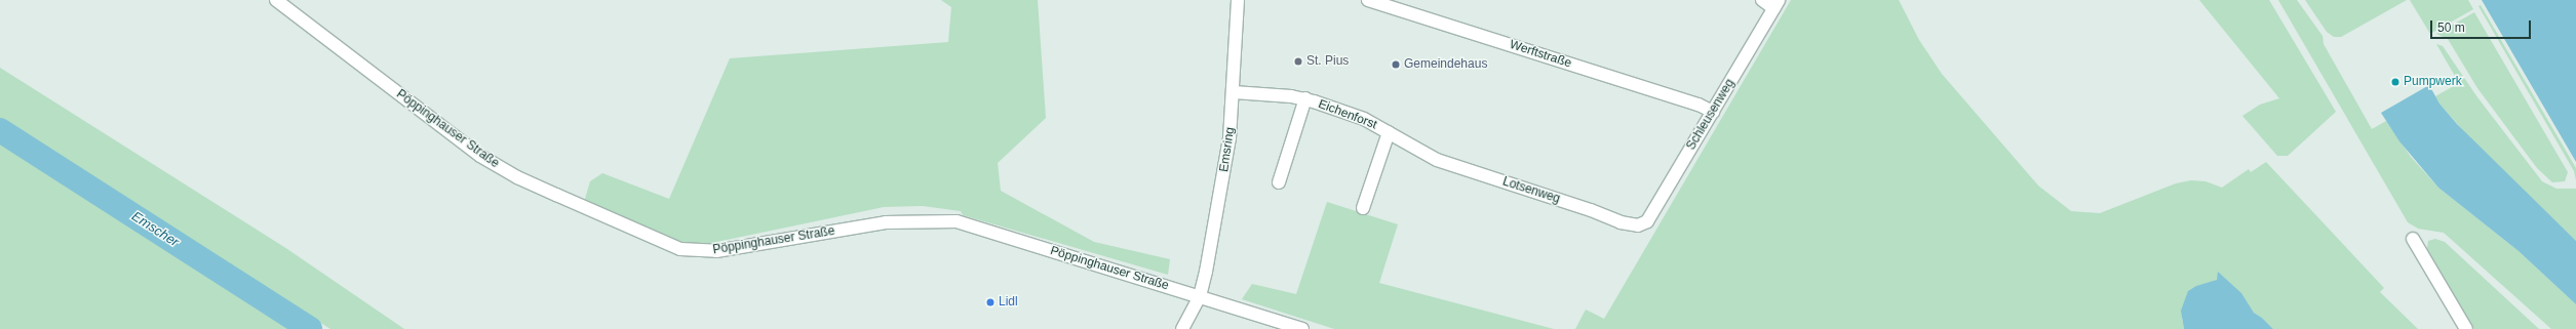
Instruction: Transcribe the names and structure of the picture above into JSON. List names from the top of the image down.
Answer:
{
  "streets": {
    "street": [
      "Werftstraße",
      "Eichenforst",
      "Schleusenweg",
      "Pöppinghauser Straße",
      "Emsring",
      "Lotsenweg"
    ]
  },
  "crossings": [
    ["Werftstraße", "Schleusenweg"],
    ["Eichenforst", "Emsring"],
    ["Eichenforst", "Lotsenweg"],
    ["Schleusenweg", "Lotsenweg"],
    ["Pöppinghauser Straße", "Emsring"]
  ],
  "water": ["Emscher"],
  "places": [
    "St. Pius",
    "Gemeindehaus",
    "Pumpwerk",
    "Lidl"
  ],
  "scale_bar": "50 m"
}
